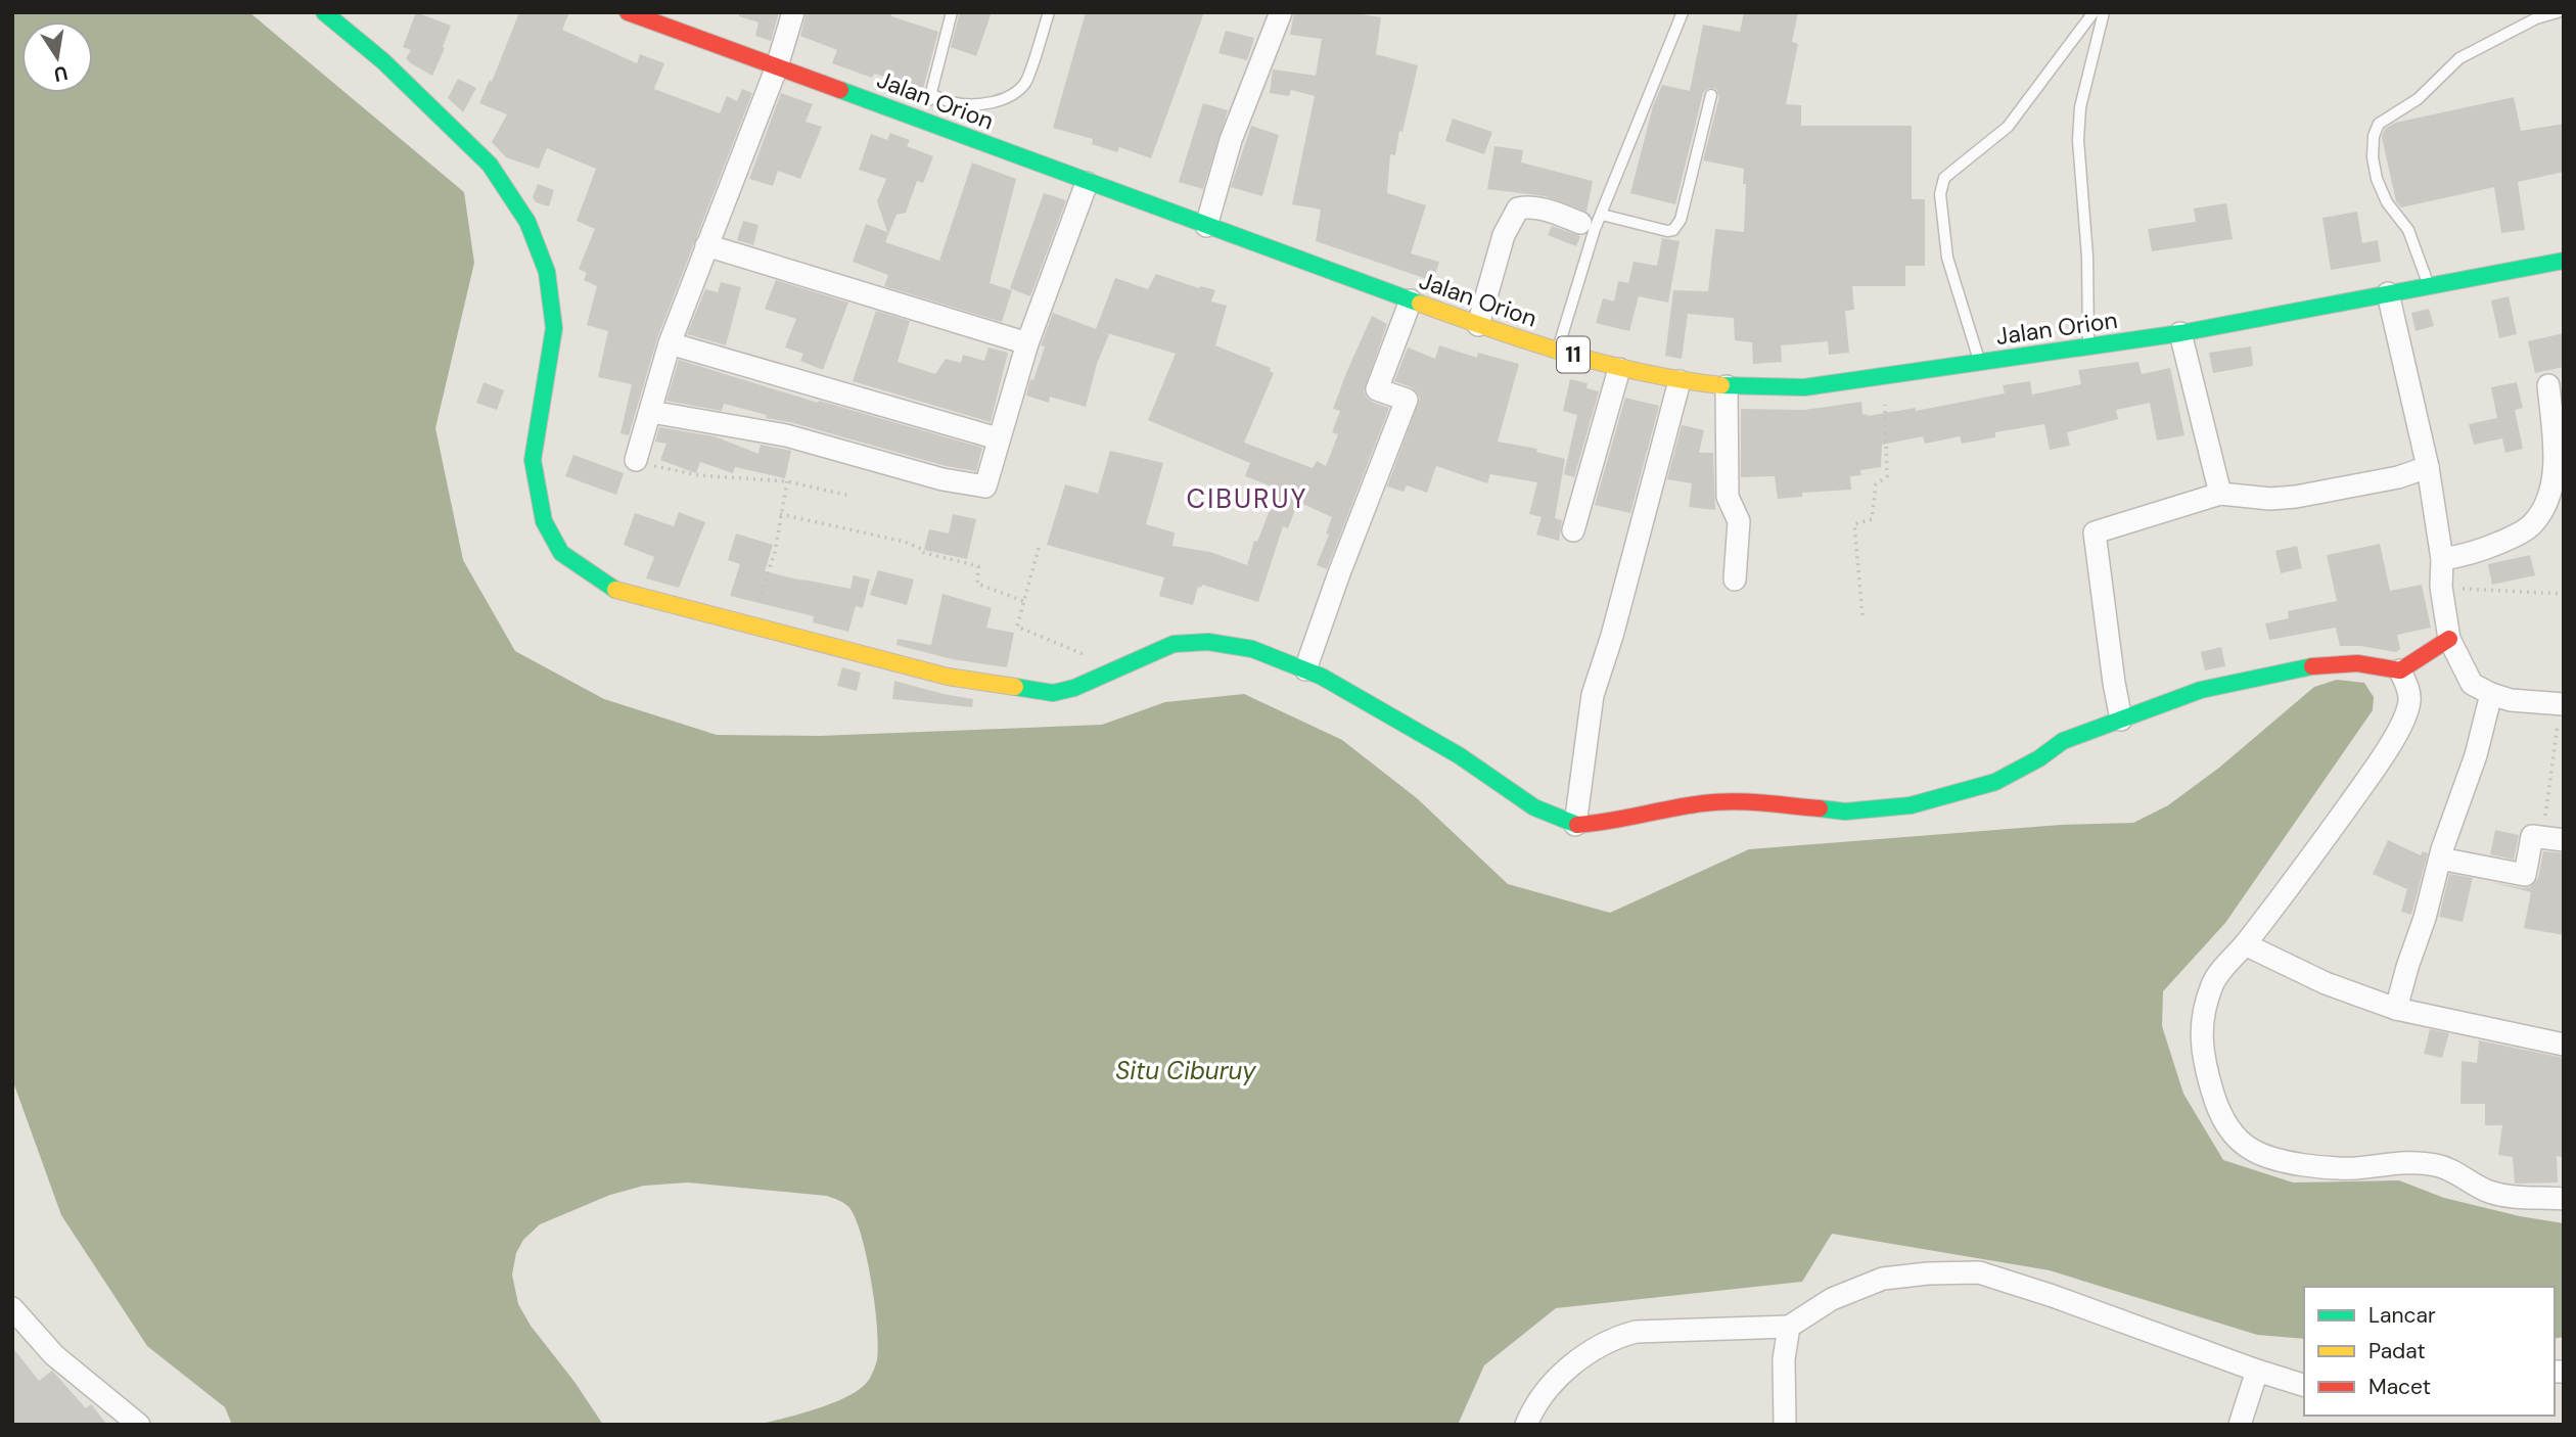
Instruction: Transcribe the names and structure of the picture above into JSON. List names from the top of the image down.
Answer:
{
  "streets": {
    "main road": ["Jalan Orion", "11"]
  },
  "districts": ["CIBURUY"],
  "water": ["Situ Ciburuy"],
  "legend": ["Lancar", "Padat", "Macet"],
  "north": "bottom"
}
